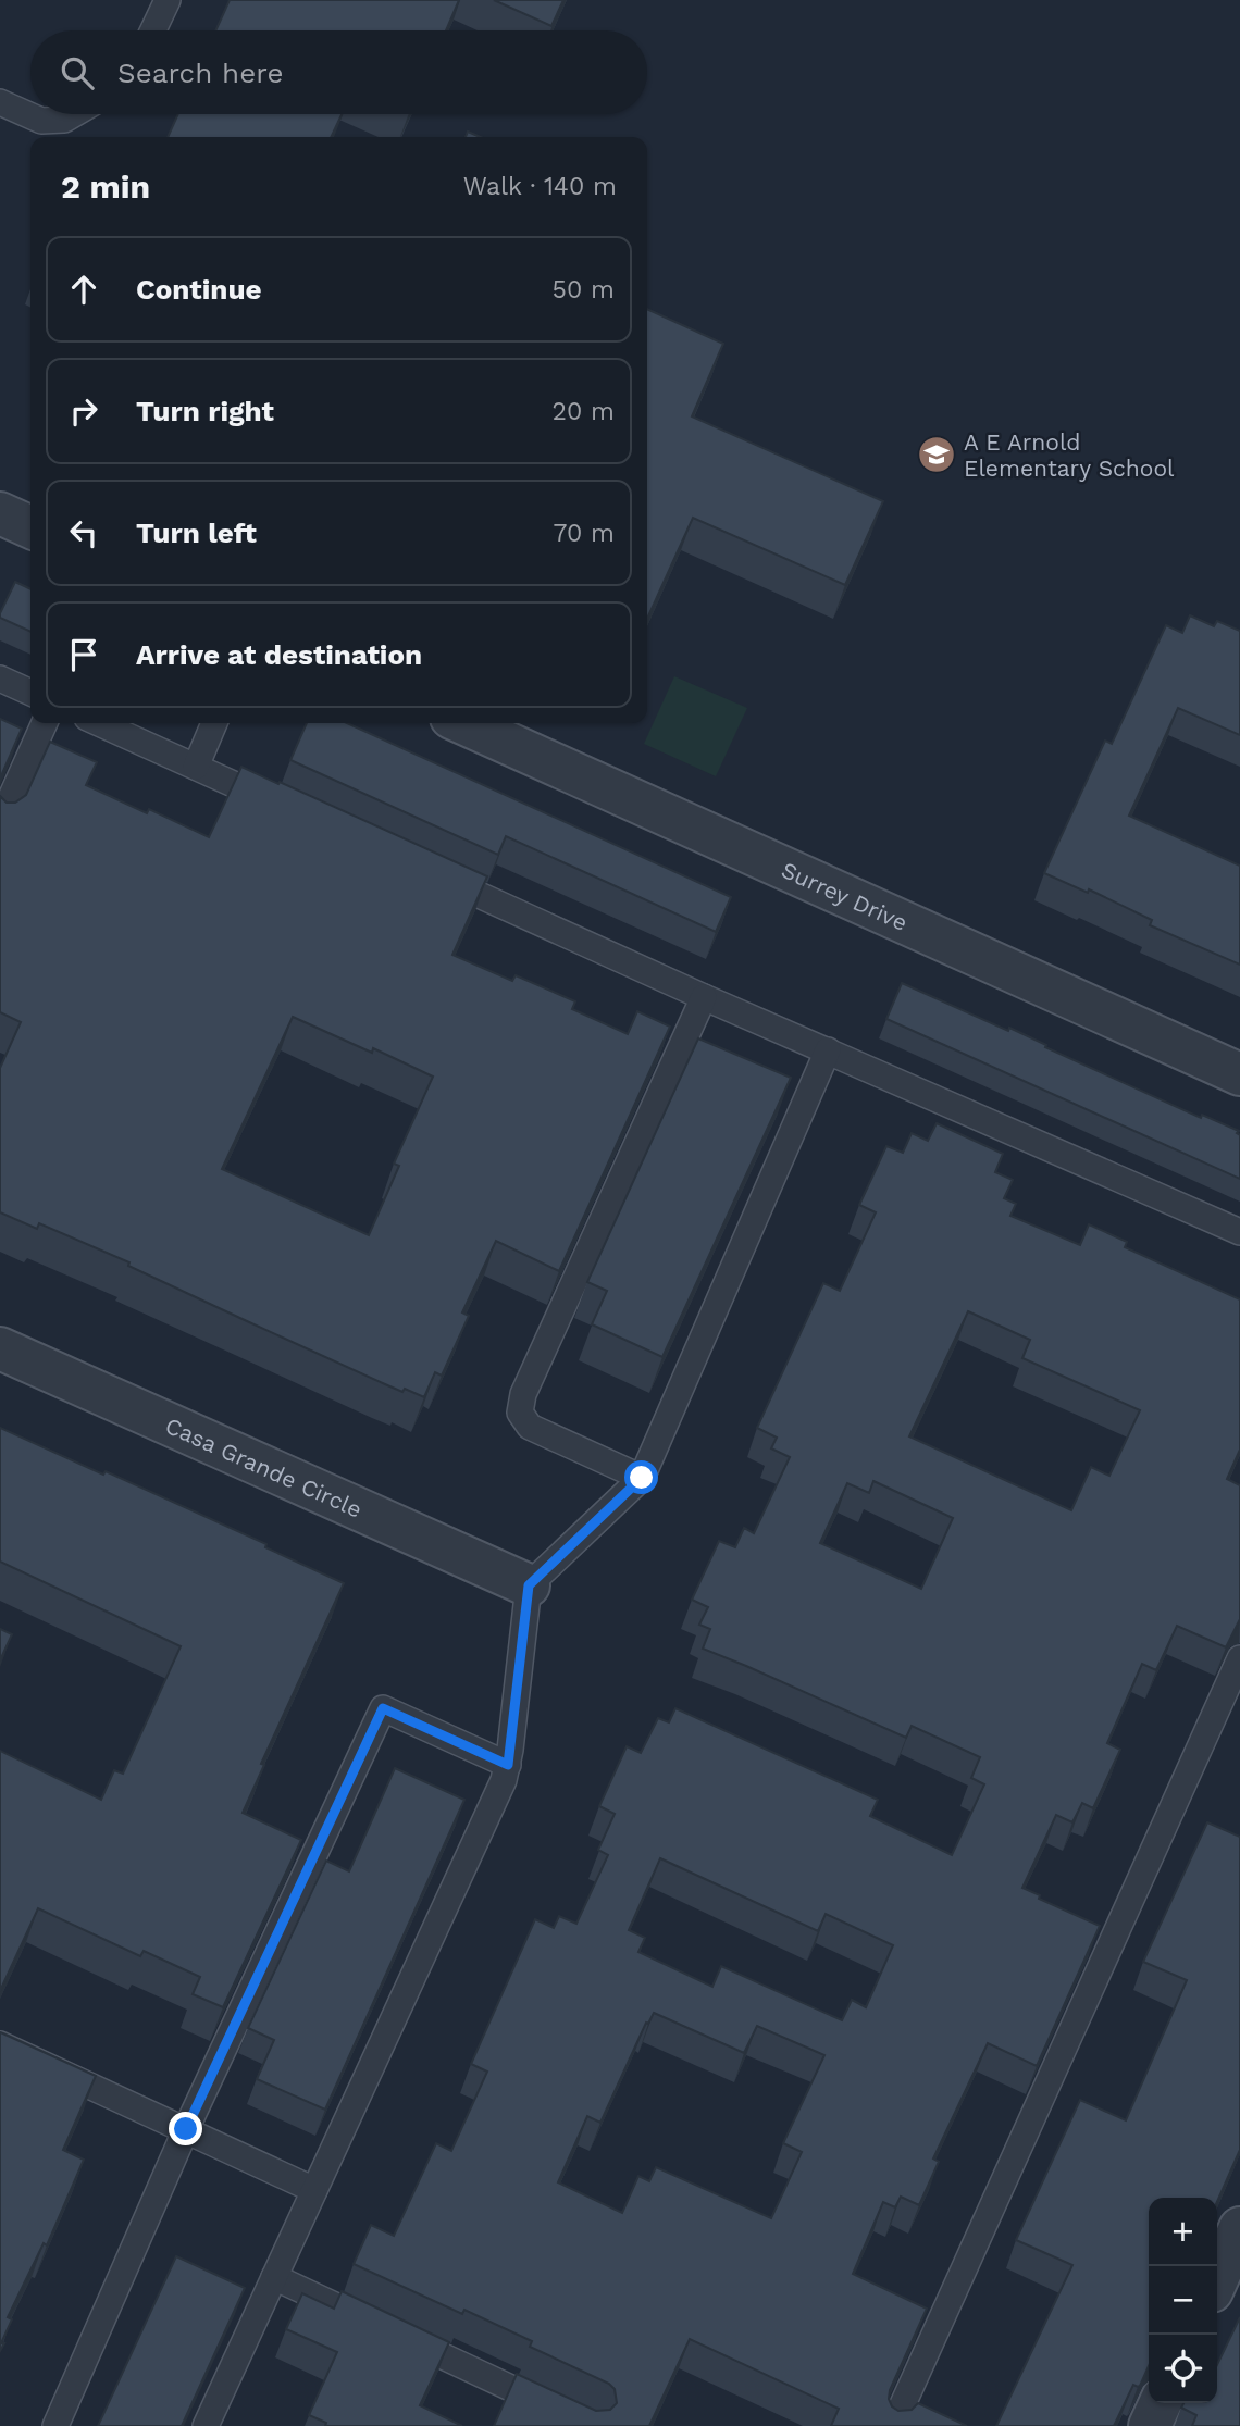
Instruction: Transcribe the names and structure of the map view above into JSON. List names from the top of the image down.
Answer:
{
  "streets": {
    "street": ["Surrey Drive", "Casa Grande Circle"]
  },
  "places": {
    "school or university": ["A E Arnold Elementary School"]
  },
  "page": {
    "search": "Search here",
    "heading": ["2 min", "Walk · 140 m"],
    "list": [
      ["Continue", "50 m"],
      ["Turn right", "20 m"],
      ["Turn left", "70 m"],
      "Arrive at destination"
    ],
    "map_buttons": ["+", "−"]
  }
}
